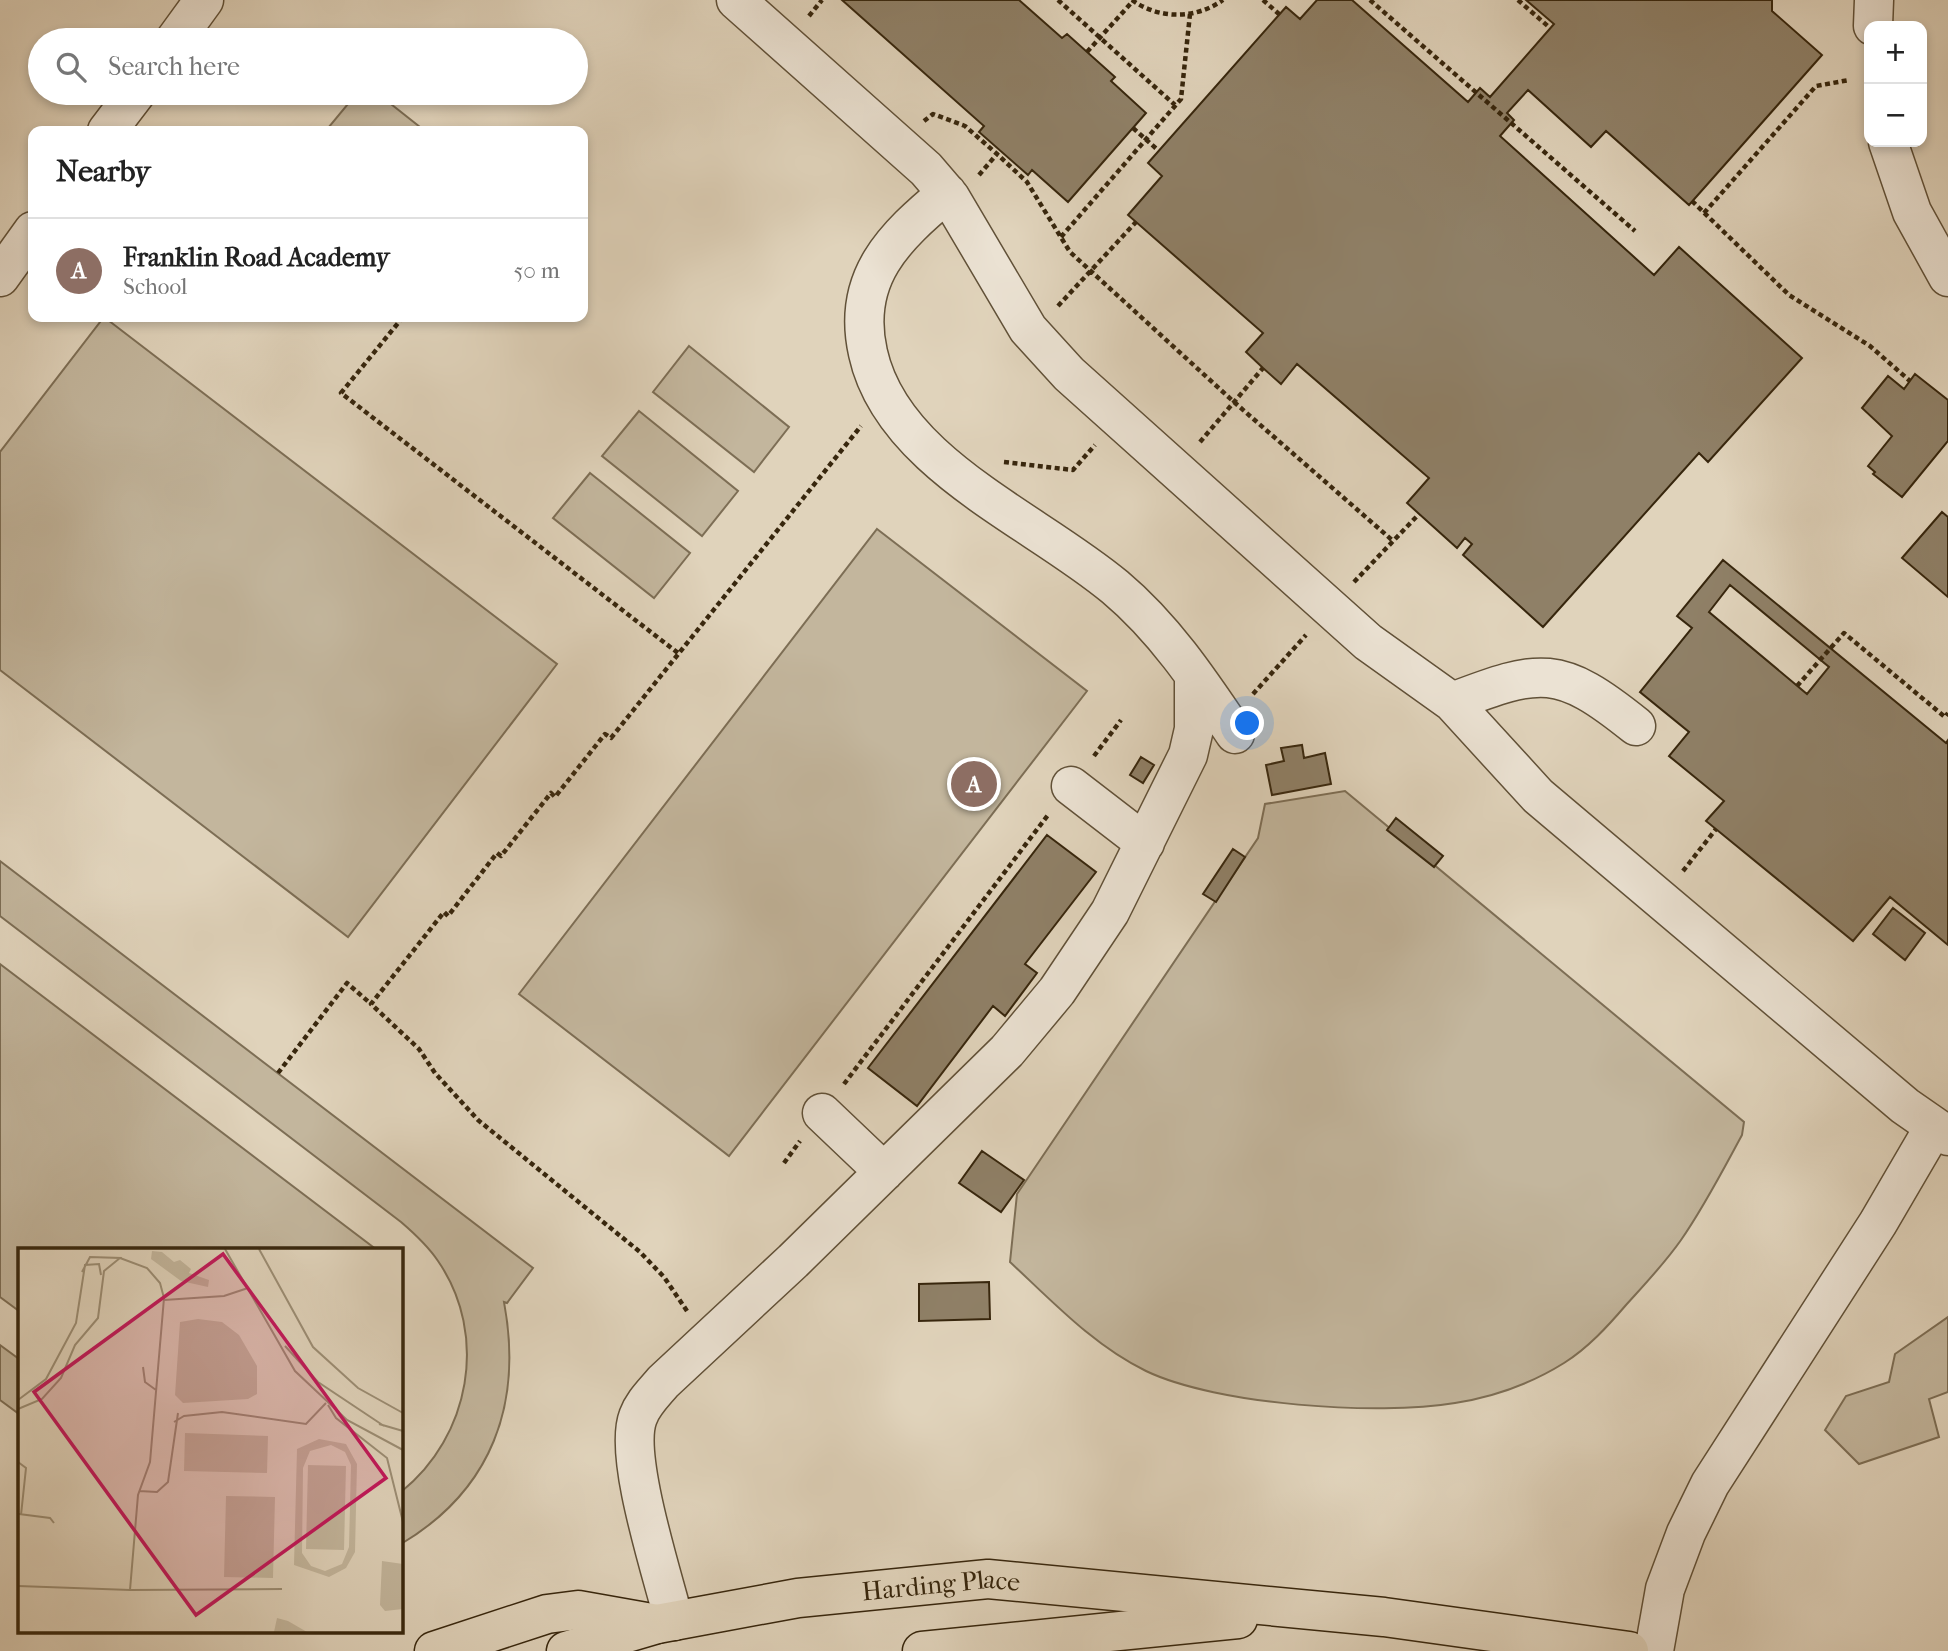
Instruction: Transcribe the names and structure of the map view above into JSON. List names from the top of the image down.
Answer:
{
  "streets": {
    "main road": ["Harding Place"]
  },
  "page": {
    "map_buttons": ["+", "−"],
    "search": "Search here",
    "heading": "Nearby",
    "list": [
      {
        "mark": "A",
        "name": "Franklin Road Academy",
        "note": "School",
        "value": "50 m"
      }
    ],
    "pins": "A"
  }
}
